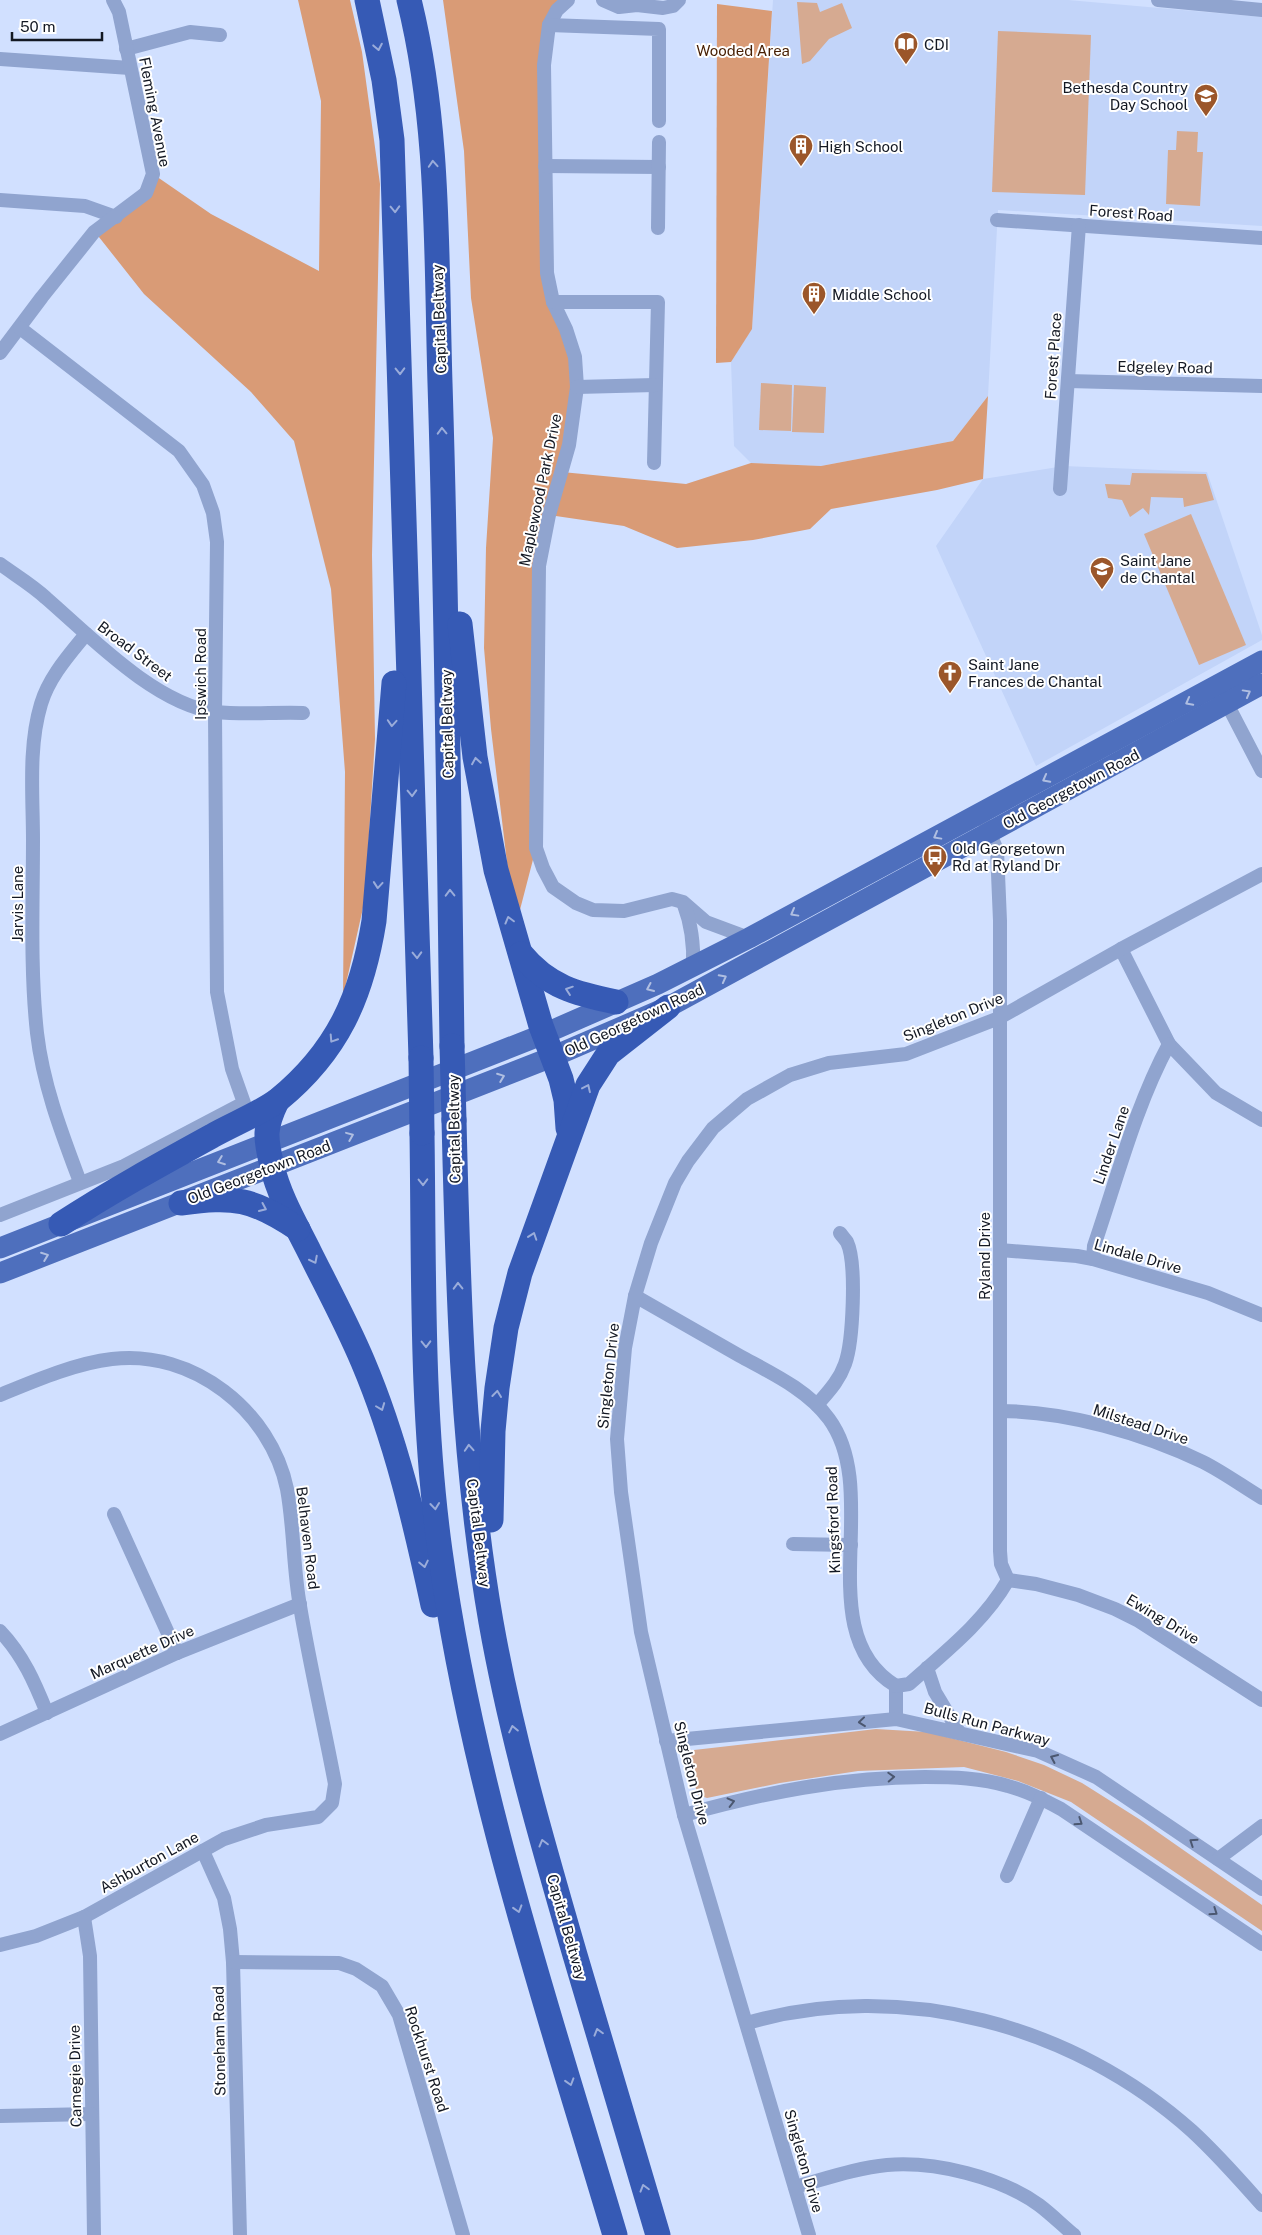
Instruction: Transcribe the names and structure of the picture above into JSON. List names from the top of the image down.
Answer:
{
  "streets": {
    "highway": ["Capital Beltway"],
    "main road": ["Old Georgetown Road"],
    "street": [
      "Fleming Avenue",
      "Forest Road",
      "Forest Place",
      "Edgeley Road",
      "Maplewood Park Drive",
      "Broad Street",
      "Ipswich Road",
      "Jarvis Lane",
      "Singleton Drive",
      "Linder Lane",
      "Ryland Drive",
      "Lindale Drive",
      "Milstead Drive",
      "Kingsford Road",
      "Belhaven Road",
      "Ewing Drive",
      "Marquette Drive",
      "Bulls Run Parkway",
      "Ashburton Lane",
      "Stoneham Road",
      "Rockhurst Road",
      "Carnegie Drive"
    ]
  },
  "crossings": [
    ["Fleming Avenue", "Ipswich Road"],
    ["Forest Road", "Forest Place"],
    ["Forest Place", "Edgeley Road"],
    ["Broad Street", "Ipswich Road"],
    ["Broad Street", "Jarvis Lane"],
    ["Ipswich Road", "Jarvis Lane"],
    ["Old Georgetown Road", "Ryland Drive"],
    ["Singleton Drive", "Ryland Drive"],
    ["Singleton Drive", "Kingsford Road"],
    ["Singleton Drive", "Bulls Run Parkway"],
    ["Linder Lane", "Lindale Drive"],
    ["Ryland Drive", "Lindale Drive"],
    ["Ryland Drive", "Milstead Drive"],
    ["Ryland Drive", "Ewing Drive"],
    ["Belhaven Road", "Marquette Drive"],
    ["Belhaven Road", "Ashburton Lane"],
    ["Ashburton Lane", "Stoneham Road"],
    ["Ashburton Lane", "Carnegie Drive"],
    ["Stoneham Road", "Rockhurst Road"]
  ],
  "parks": ["Wooded Area"],
  "places": {
    "library": ["CDI"],
    "school or university": ["Bethesda Country Day School", "Saint Jane de Chantal"],
    "building": ["High School", "Middle School"],
    "church": ["Saint Jane Frances de Chantal"],
    "bus stop": ["Old Georgetown Rd at Ryland Dr"]
  },
  "scale_bar": "50 m"
}
